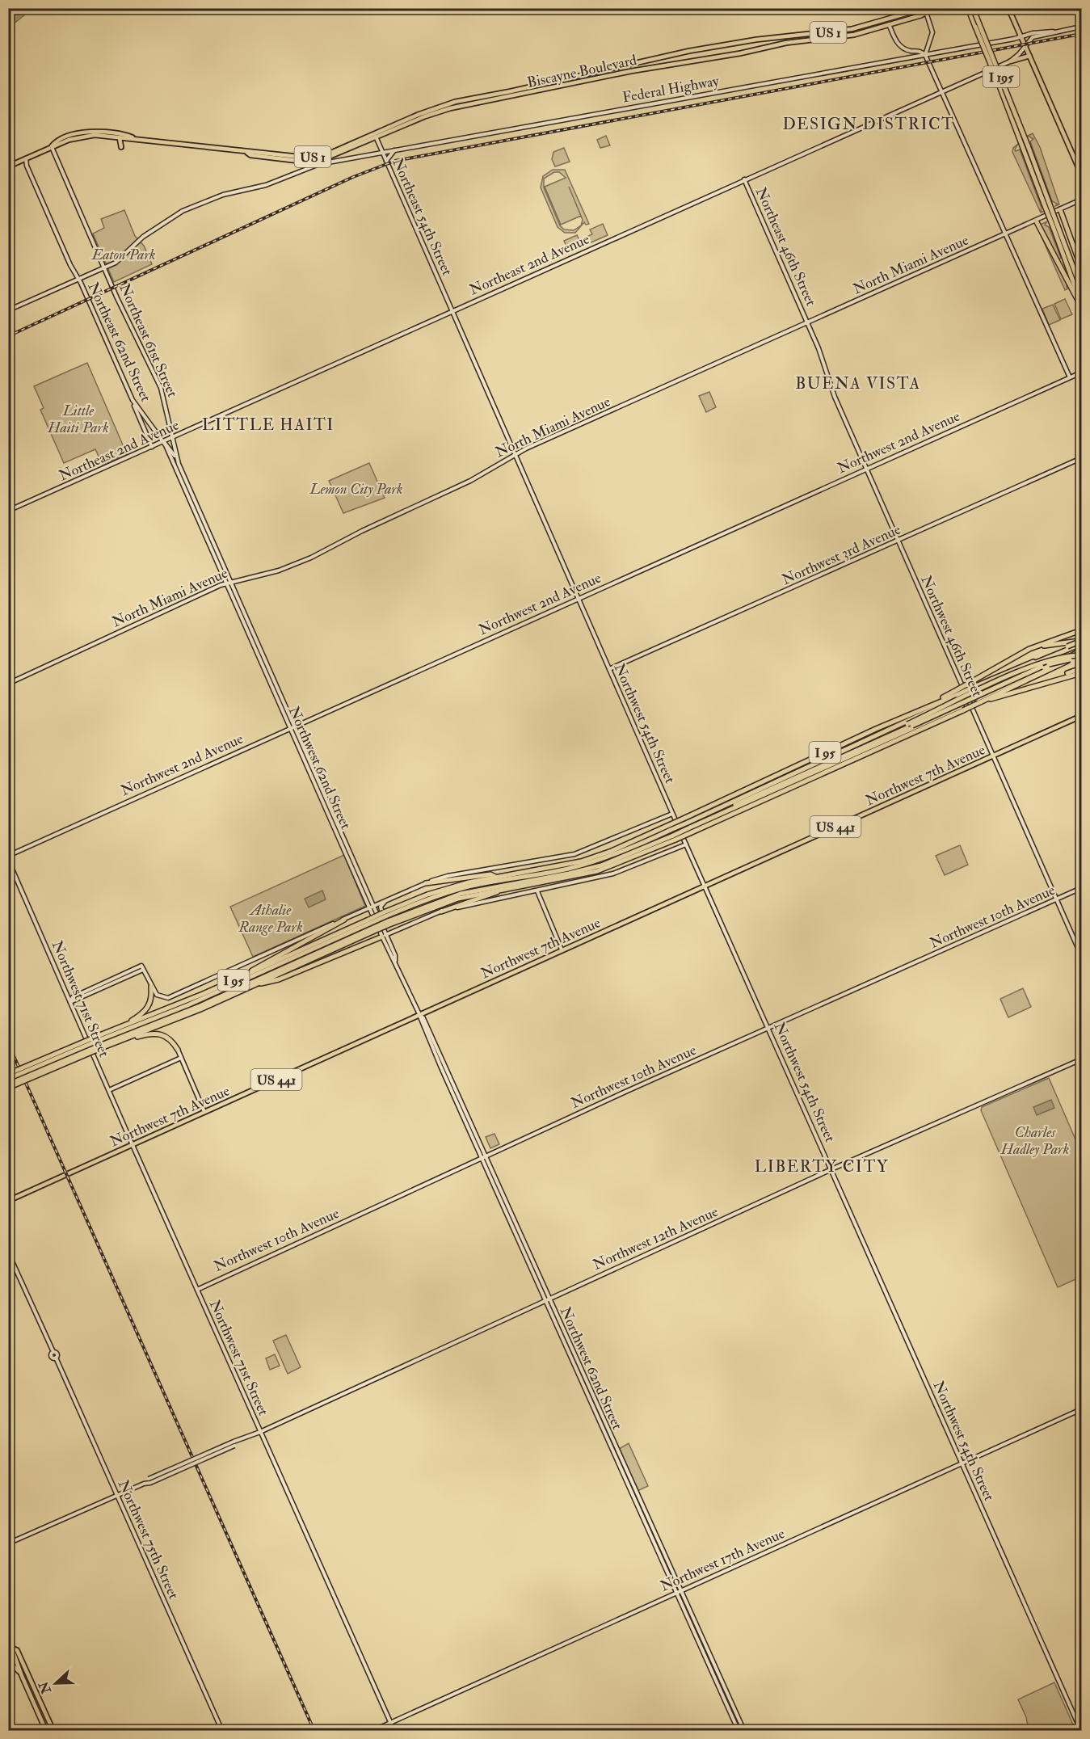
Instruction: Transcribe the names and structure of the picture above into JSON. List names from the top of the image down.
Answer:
{
  "streets": {
    "highway": ["I 195", "I 95"],
    "main road": [
      "US 1",
      "Biscayne Boulevard",
      "Federal Highway",
      "Northeast 54th Street",
      "Northeast 46th Street",
      "Northeast 2nd Avenue",
      "North Miami Avenue",
      "Northeast 61st Street",
      "Northeast 62nd Street",
      "Northwest 2nd Avenue",
      "Northwest 3rd Avenue",
      "Northwest 46th Street",
      "Northwest 54th Street",
      "Northwest 62nd Street",
      "Northwest 7th Avenue",
      "US 441",
      "Northwest 10th Avenue",
      "Northwest 71st Street",
      "Northwest 12th Avenue",
      "Northwest 75th Street",
      "Northwest 17th Avenue"
    ]
  },
  "crossings": [
    ["Biscayne Boulevard", "Northeast 54th Street"],
    ["Biscayne Boulevard", "Northeast 61st Street"],
    ["Biscayne Boulevard", "Northeast 62nd Street"],
    ["Federal Highway", "Northeast 54th Street"],
    ["Federal Highway", "Northeast 2nd Avenue"],
    ["Federal Highway", "Northeast 61st Street"],
    ["Federal Highway", "Northeast 62nd Street"],
    ["Northeast 54th Street", "Northeast 2nd Avenue"],
    ["Northeast 54th Street", "North Miami Avenue"],
    ["Northeast 54th Street", "Northwest 54th Street"],
    ["Northeast 46th Street", "Northeast 2nd Avenue"],
    ["Northeast 46th Street", "North Miami Avenue"],
    ["Northeast 46th Street", "Northwest 46th Street"],
    ["Northeast 2nd Avenue", "Northeast 61st Street"],
    ["Northeast 2nd Avenue", "Northeast 62nd Street"],
    ["North Miami Avenue", "Northeast 62nd Street"],
    ["North Miami Avenue", "Northwest 46th Street"],
    ["North Miami Avenue", "Northwest 62nd Street"],
    ["Northeast 62nd Street", "Northwest 62nd Street"],
    ["Northwest 2nd Avenue", "Northwest 46th Street"],
    ["Northwest 2nd Avenue", "Northwest 54th Street"],
    ["Northwest 2nd Avenue", "Northwest 62nd Street"],
    ["Northwest 3rd Avenue", "Northwest 46th Street"],
    ["Northwest 3rd Avenue", "Northwest 54th Street"],
    ["Northwest 46th Street", "Northwest 7th Avenue"],
    ["Northwest 46th Street", "Northwest 10th Avenue"],
    ["Northwest 54th Street", "Northwest 7th Avenue"],
    ["Northwest 54th Street", "Northwest 10th Avenue"],
    ["Northwest 54th Street", "Northwest 12th Avenue"],
    ["Northwest 54th Street", "Northwest 17th Avenue"],
    ["Northwest 62nd Street", "Northwest 7th Avenue"],
    ["Northwest 62nd Street", "Northwest 10th Avenue"],
    ["Northwest 62nd Street", "Northwest 12th Avenue"],
    ["Northwest 62nd Street", "Northwest 17th Avenue"],
    ["Northwest 7th Avenue", "Northwest 71st Street"],
    ["Northwest 10th Avenue", "Northwest 71st Street"],
    ["Northwest 71st Street", "Northwest 12th Avenue"],
    ["Northwest 71st Street", "Northwest 17th Avenue"],
    ["Northwest 12th Avenue", "Northwest 75th Street"]
  ],
  "districts": [
    "DESIGN DISTRICT",
    "BUENA VISTA",
    "LITTLE HAITI",
    "LIBERTY CITY"
  ],
  "parks": [
    "Eaton Park",
    "Little Haiti Park",
    "Lemon City Park",
    "Athalie Range Park",
    "Charles Hadley Park"
  ],
  "north": "left"
}
